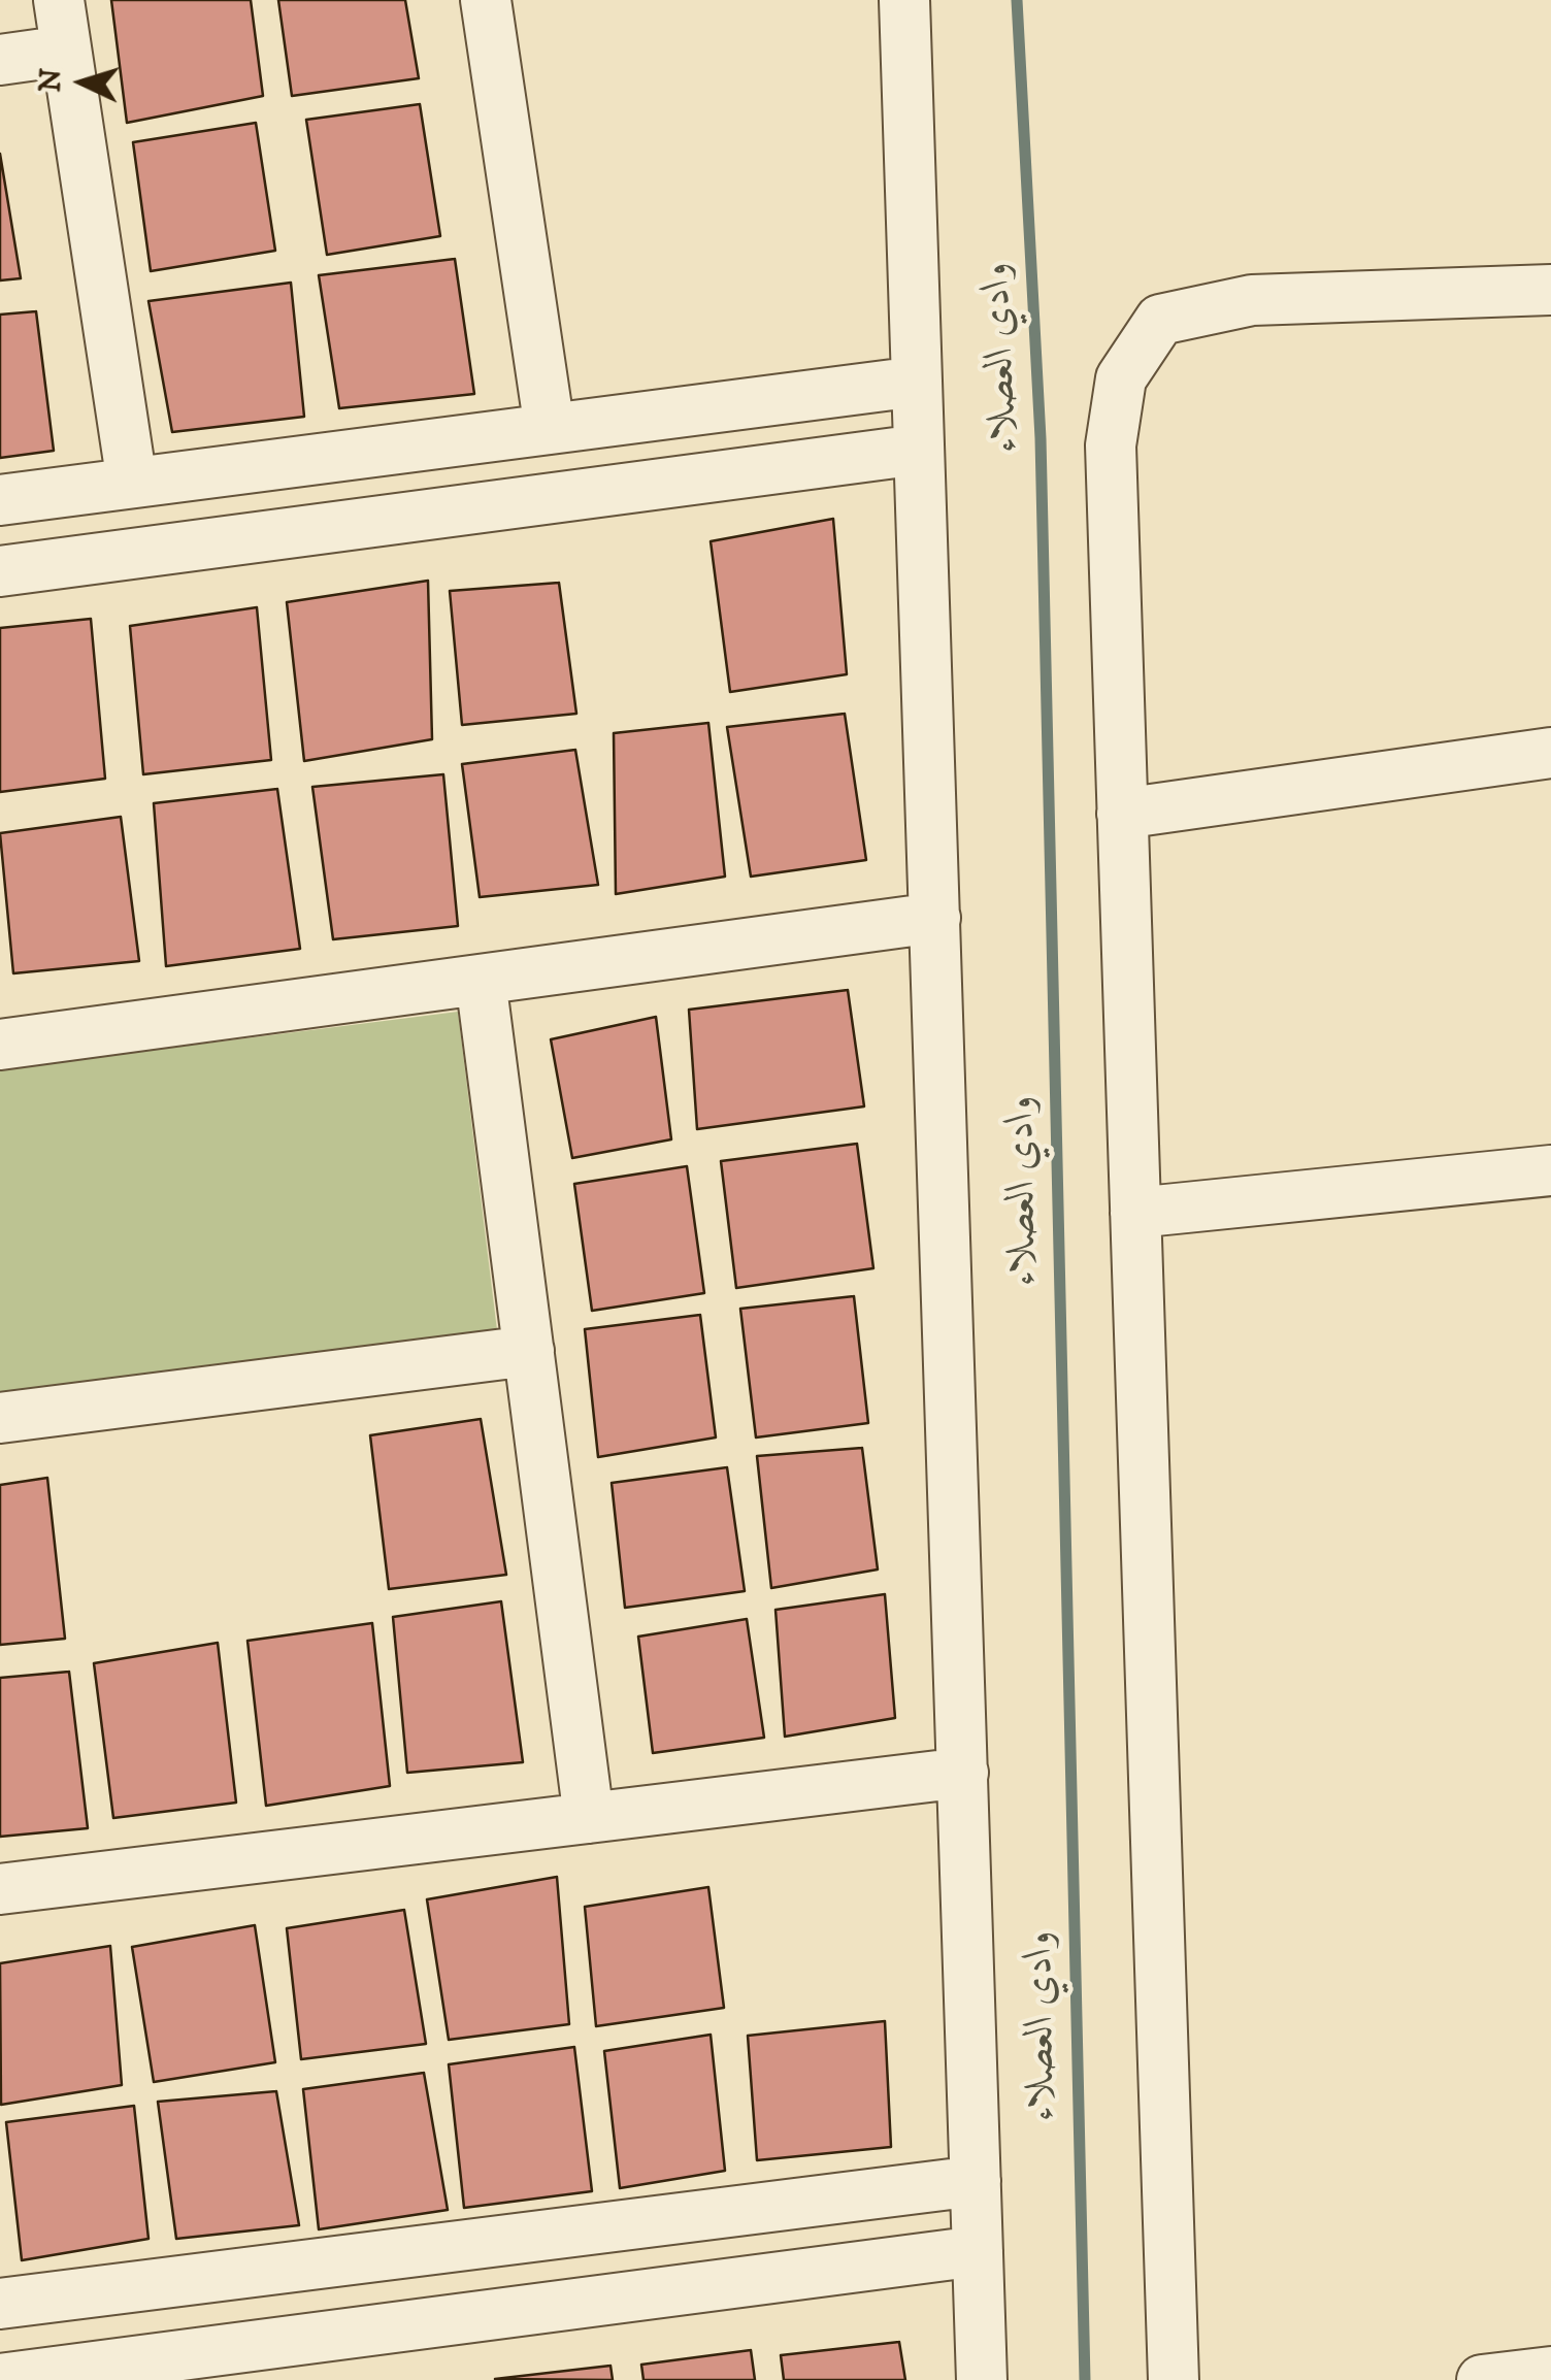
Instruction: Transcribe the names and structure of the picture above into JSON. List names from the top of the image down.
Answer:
{
  "water": ["وادي العصلاء"],
  "north": "left"
}
